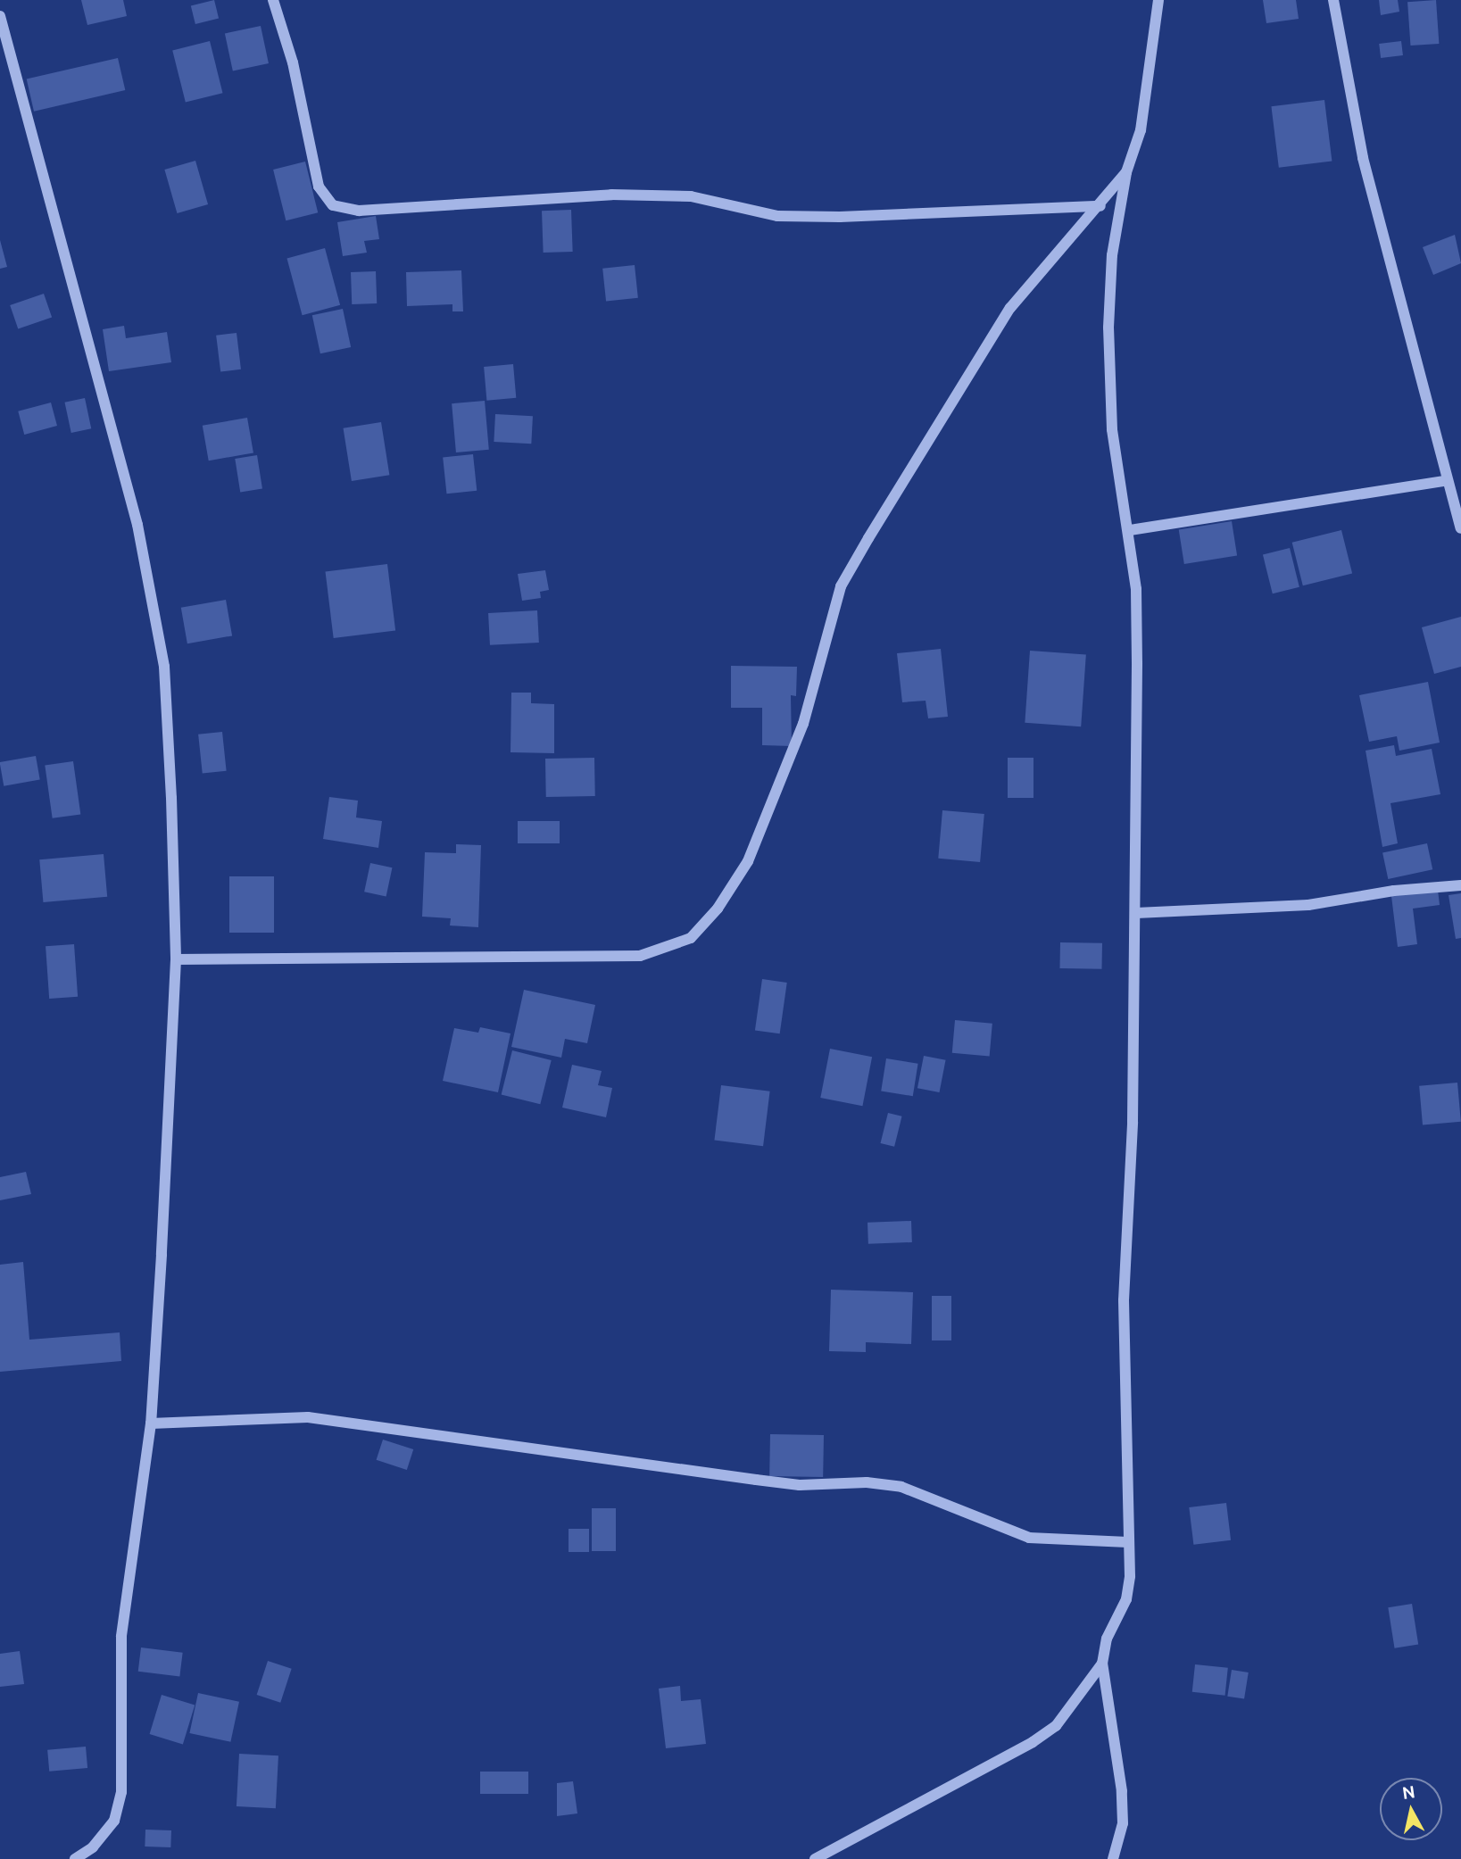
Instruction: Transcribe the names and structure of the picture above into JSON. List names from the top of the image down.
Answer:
{
  "north": "top"
}
